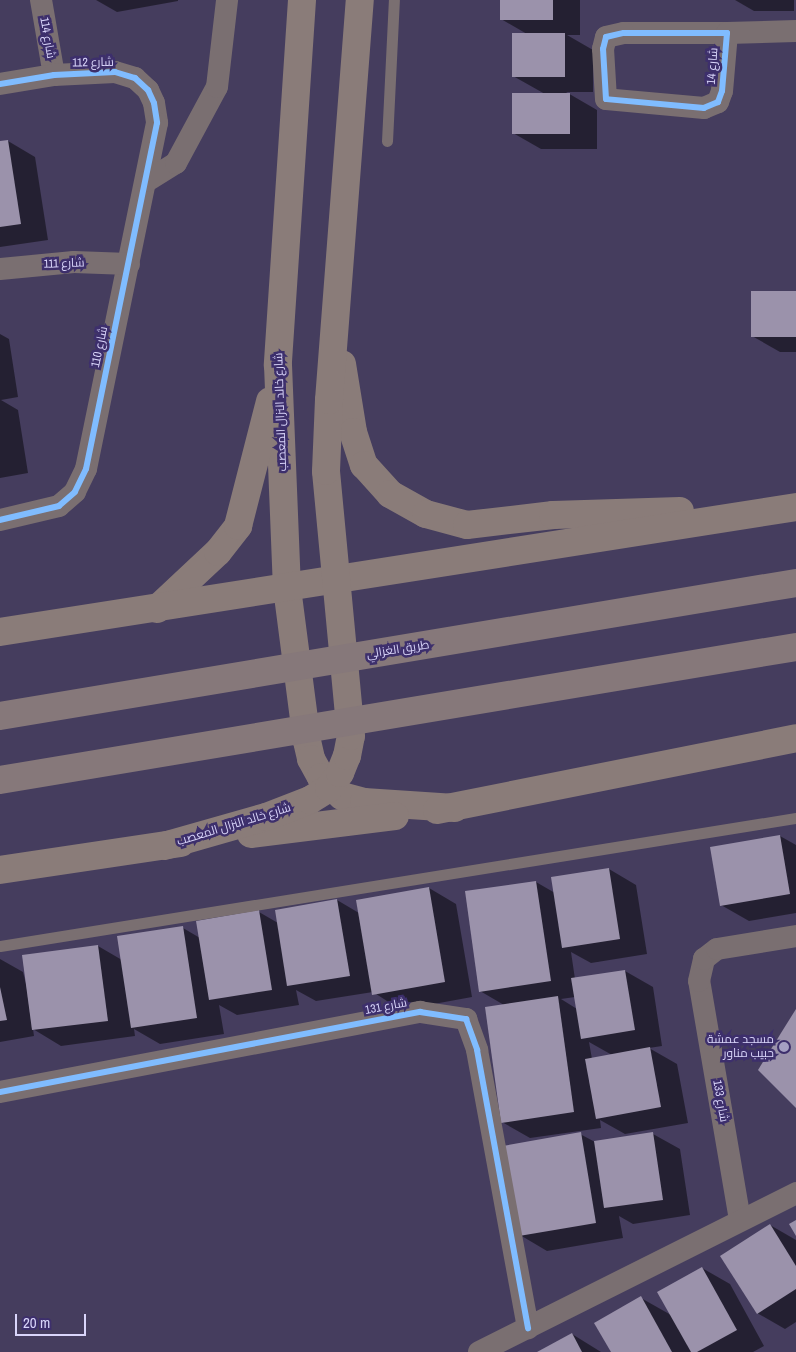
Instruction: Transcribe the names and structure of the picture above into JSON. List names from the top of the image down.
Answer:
{
  "streets": {
    "highway": ["طريق الغزالي"],
    "main road": ["شارع خالد النزال المعصب"],
    "street": [
      "114 شارع",
      "شارع 112",
      "شارع 14",
      "شارع 111",
      "شارع 110",
      "شارع 131",
      "شارع 133"
    ]
  },
  "crossings": [
    ["114 شارع", "شارع 112"],
    ["شارع 112", "شارع 110"],
    ["شارع 111", "شارع 110"]
  ],
  "places": ["مسجد عمشة حبيب مناور"],
  "scale_bar": "20 m"
}
